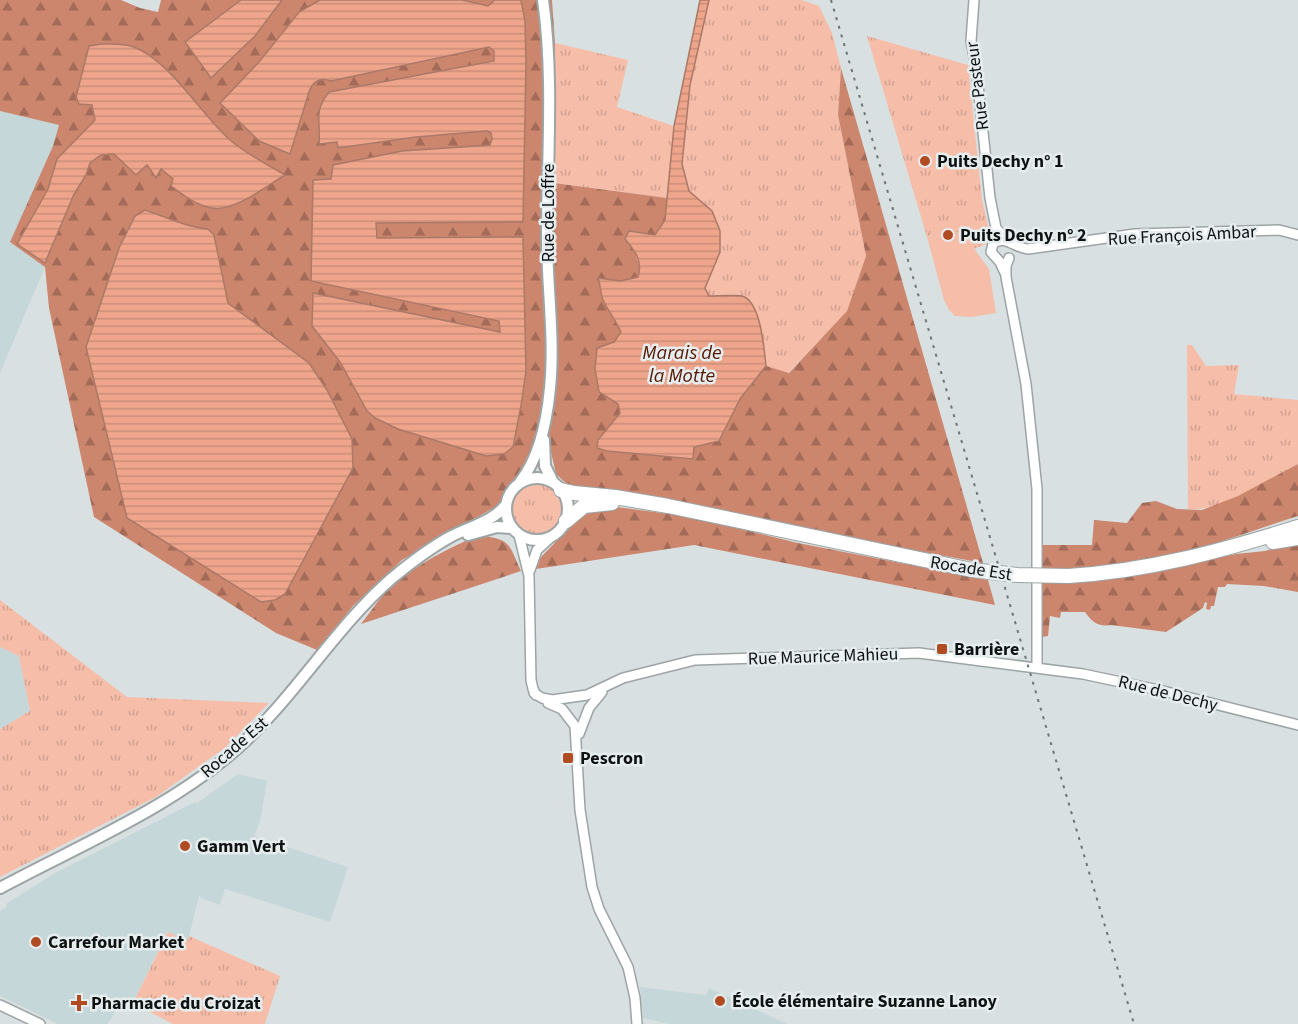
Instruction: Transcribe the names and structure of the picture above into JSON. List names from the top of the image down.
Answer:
{
  "streets": {
    "highway": ["Rocade Est"],
    "main road": ["Rue de Loffre"],
    "street": [
      "Rue Pasteur",
      "Rue François Ambar",
      "Rue Maurice Mahieu",
      "Rue de Dechy"
    ]
  },
  "crossings": [
    ["Rue Pasteur", "Rue François Ambar"],
    ["Rue Maurice Mahieu", "Rue de Dechy"]
  ],
  "water": ["Marais de la Motte"],
  "places": {
    "other": [
      "Puits Dechy n° 1",
      "Puits Dechy n° 2",
      "Gamm Vert",
      "Carrefour Market",
      "École élémentaire Suzanne Lanoy"
    ],
    "transit": ["Barrière", "Pescron"],
    "health": ["Pharmacie du Croizat"]
  }
}
